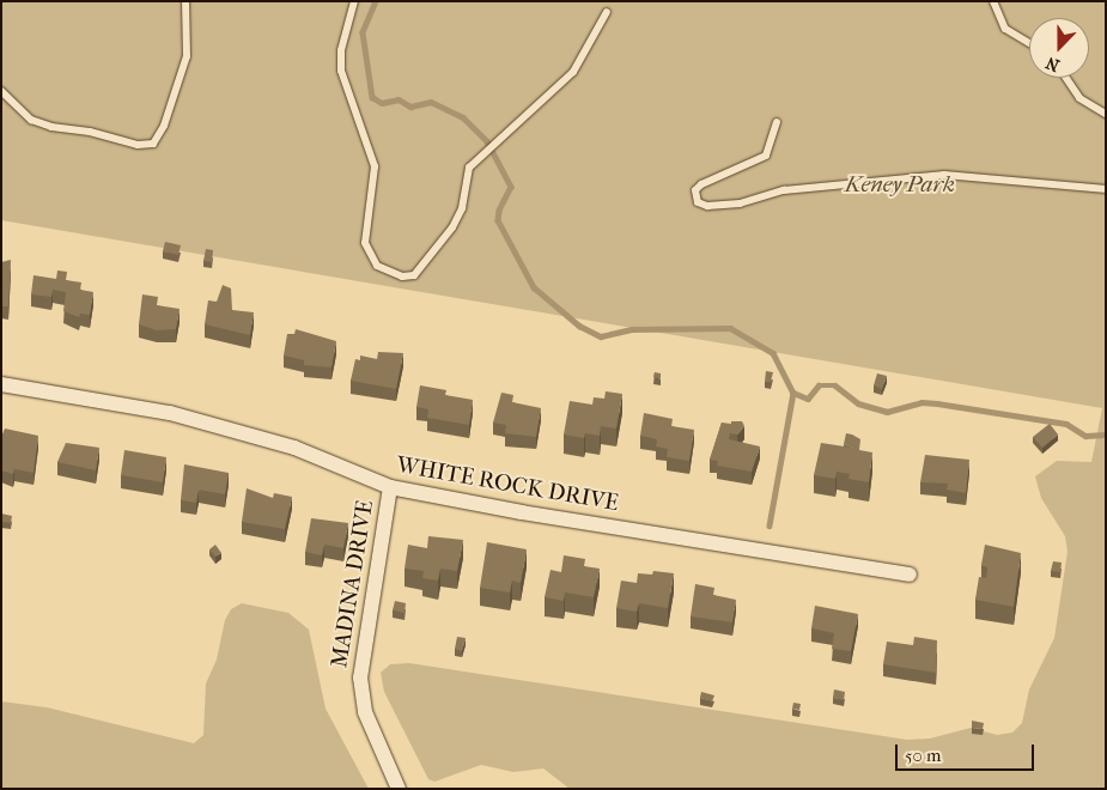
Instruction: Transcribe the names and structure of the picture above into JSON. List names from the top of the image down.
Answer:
{
  "streets": {
    "street": ["WHITE ROCK DRIVE", "MADINA DRIVE"]
  },
  "crossings": [
    ["WHITE ROCK DRIVE", "MADINA DRIVE"]
  ],
  "parks": ["Keney Park"],
  "scale_bar": "50 m",
  "north": "bottom"
}
